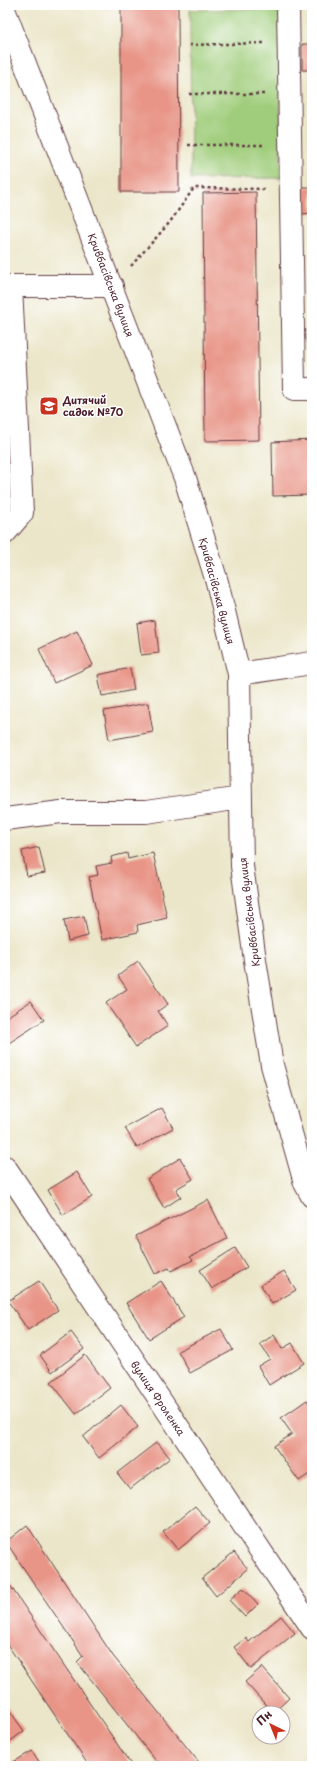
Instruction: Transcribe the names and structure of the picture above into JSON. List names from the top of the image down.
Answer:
{
  "streets": {
    "street": ["Кривбасівська вулиця", "вулиця Фроленка"]
  },
  "places": {
    "school or university": ["Дитячий садок №70"]
  },
  "north": "top left"
}
